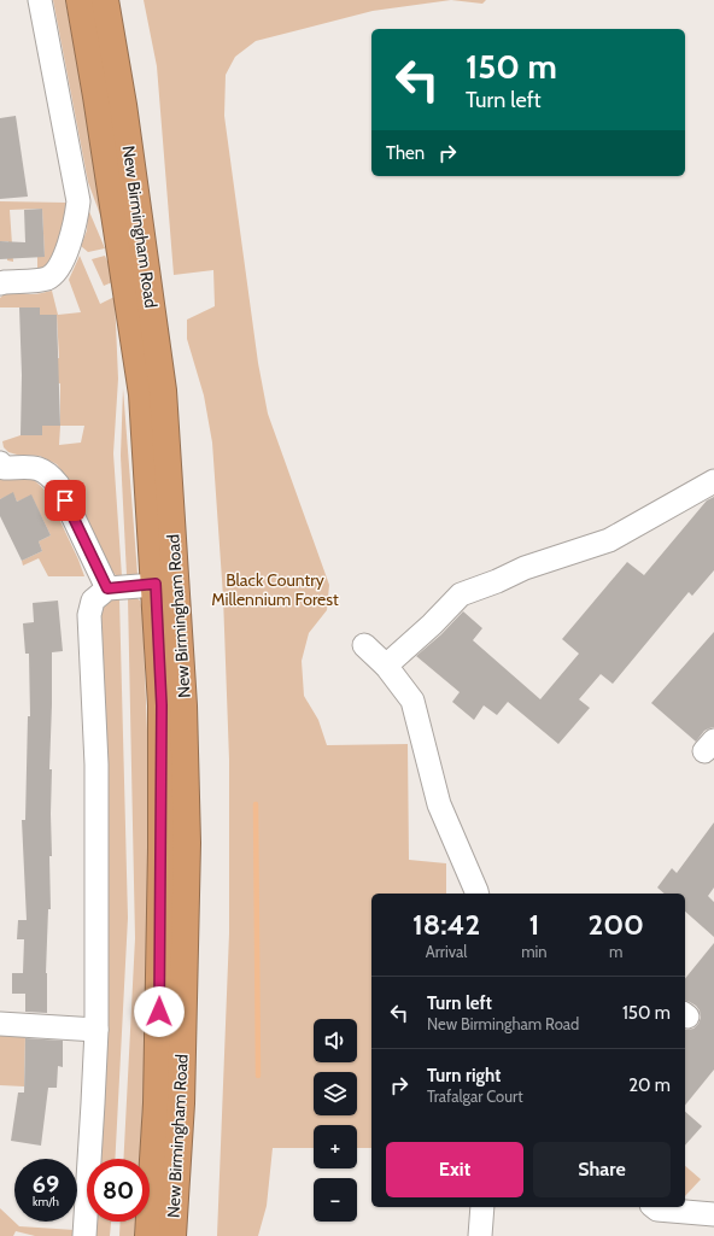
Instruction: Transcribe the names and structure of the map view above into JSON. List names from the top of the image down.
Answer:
{
  "streets": {
    "highway": ["New Birmingham Road"]
  },
  "parks": ["Black Country Millennium Forest"],
  "page": {
    "turn": ["150 m", "Turn left"],
    "then": "Then",
    "eta": [
      "18:42",
      "Arrival",
      "1",
      "min",
      "200",
      "m"
    ],
    "list": [
      {
        "name": "Turn left",
        "note": "New Birmingham Road",
        "value": "150 m"
      },
      {
        "name": "Turn right",
        "note": "Trafalgar Court",
        "value": "20 m"
      }
    ],
    "map_buttons": ["+", "−"],
    "buttons": ["Exit", "Share"],
    "speed": "69 km/h",
    "limit": "80"
  }
}
